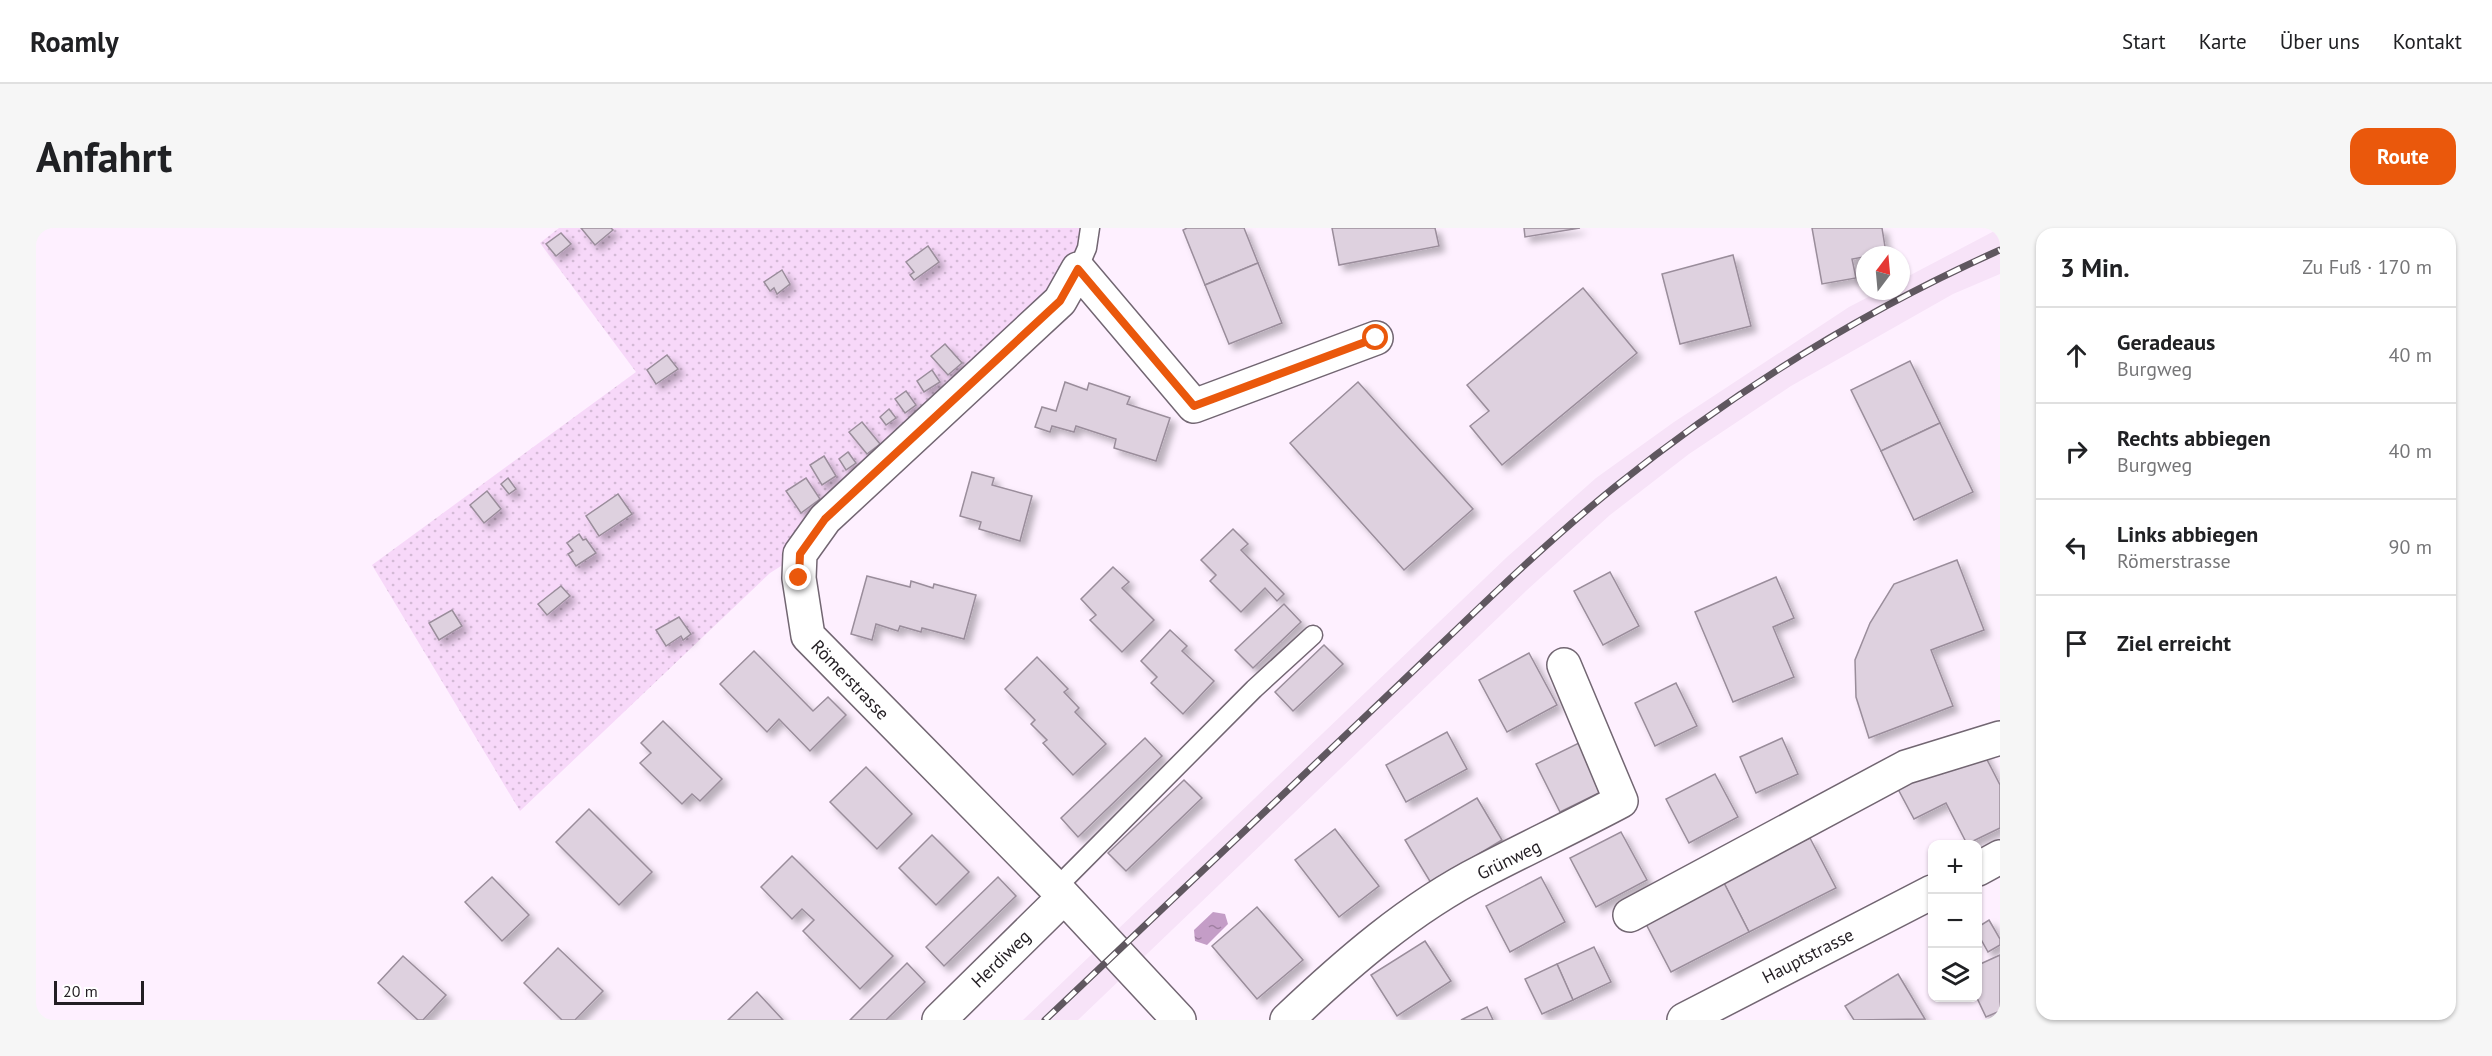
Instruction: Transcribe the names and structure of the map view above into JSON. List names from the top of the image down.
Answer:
{
  "streets": {
    "street": [
      "Römerstrasse",
      "Grünweg",
      "Hauptstrasse",
      "Herdiweg"
    ]
  },
  "crossings": [
    ["Römerstrasse", "Herdiweg"]
  ],
  "scale_bar": "20 m",
  "north": "top",
  "page": {
    "header": "Roamly",
    "nav": [
      "Start",
      "Karte",
      "Über uns",
      "Kontakt"
    ],
    "buttons": "Route",
    "title": "Anfahrt",
    "heading": ["3 Min.", "Zu Fuß · 170 m"],
    "list": [
      ["Geradeaus", "Burgweg", "40 m"],
      ["Rechts abbiegen", "Burgweg", "40 m"],
      ["Links abbiegen", "Römerstrasse", "90 m"],
      "Ziel erreicht"
    ],
    "map_buttons": ["+", "−"],
    "scale": "20 m"
  }
}
